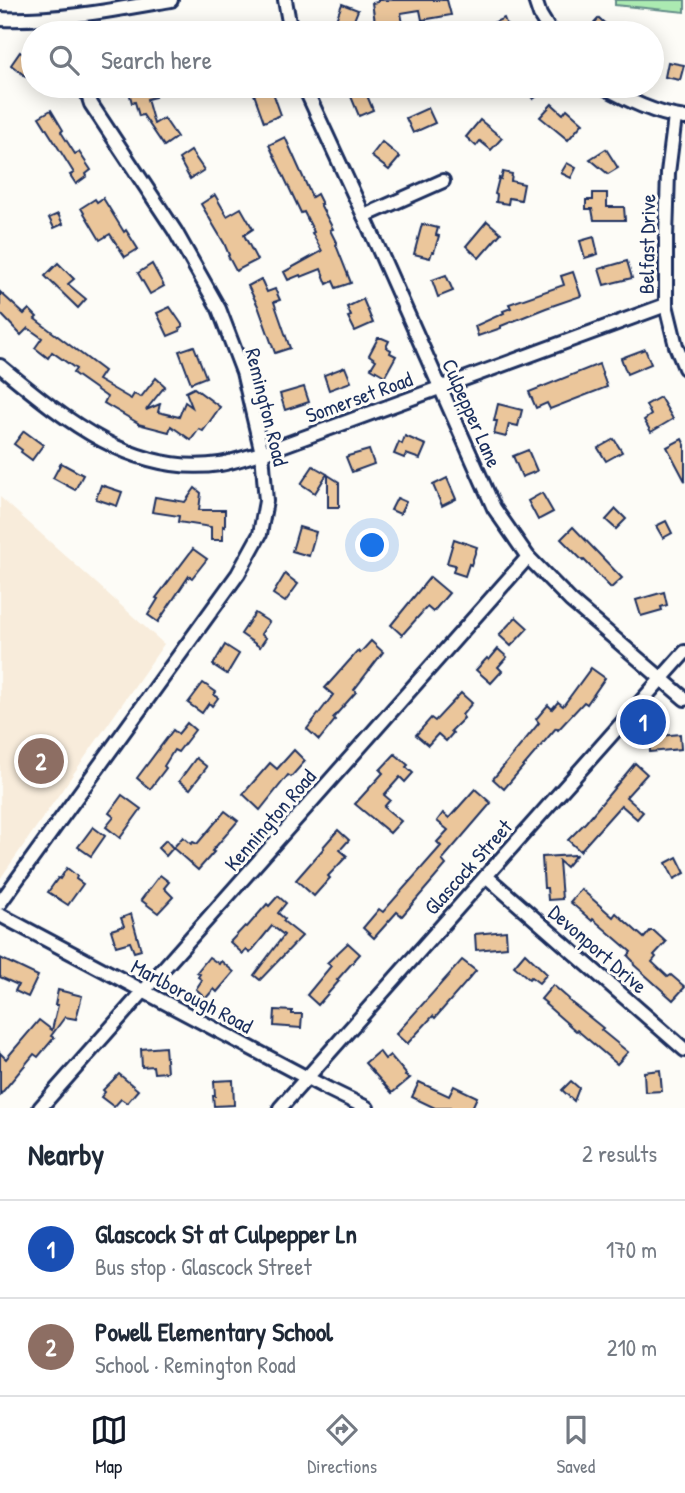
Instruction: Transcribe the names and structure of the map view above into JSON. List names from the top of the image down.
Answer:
{
  "streets": {
    "street": [
      "Belfast Drive",
      "Somerset Road",
      "Remington Road",
      "Culpepper Lane",
      "Kennington Road",
      "Glascock Street",
      "Devonport Drive",
      "Marlborough Road"
    ]
  },
  "crossings": [
    ["Belfast Drive", "Somerset Road"],
    ["Somerset Road", "Remington Road"],
    ["Somerset Road", "Culpepper Lane"],
    ["Culpepper Lane", "Kennington Road"],
    ["Culpepper Lane", "Glascock Street"],
    ["Kennington Road", "Marlborough Road"],
    ["Glascock Street", "Devonport Drive"],
    ["Glascock Street", "Marlborough Road"]
  ],
  "page": {
    "search": "Search here",
    "pins": ["1", "2"],
    "heading": ["Nearby", "2 results"],
    "list": [
      {
        "mark": "1",
        "name": "Glascock St at Culpepper Ln",
        "note": "Bus stop · Glascock Street",
        "value": "170 m"
      },
      {
        "mark": "2",
        "name": "Powell Elementary School",
        "note": "School · Remington Road",
        "value": "210 m"
      }
    ],
    "nav": ["Map", "Directions", "Saved"]
  }
}
